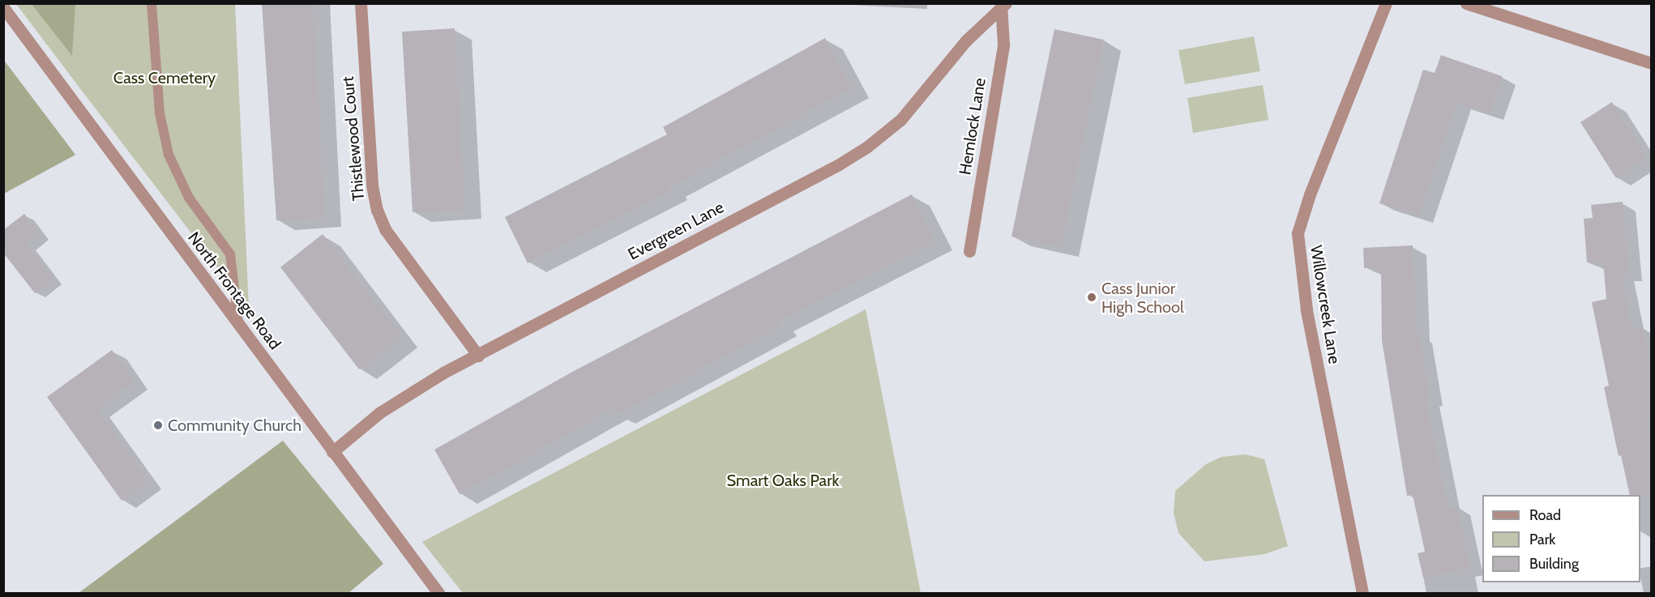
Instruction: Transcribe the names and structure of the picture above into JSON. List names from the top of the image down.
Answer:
{
  "streets": {
    "street": [
      "Hemlock Lane",
      "Thistlewood Court",
      "Evergreen Lane",
      "North Frontage Road",
      "Willowcreek Lane"
    ]
  },
  "crossings": [
    ["Hemlock Lane", "Evergreen Lane"],
    ["Thistlewood Court", "Evergreen Lane"],
    ["Evergreen Lane", "North Frontage Road"]
  ],
  "parks": ["Cass Cemetery", "Smart Oaks Park"],
  "places": ["Cass Junior High School", "Community Church"],
  "legend": ["Road", "Park", "Building"]
}
